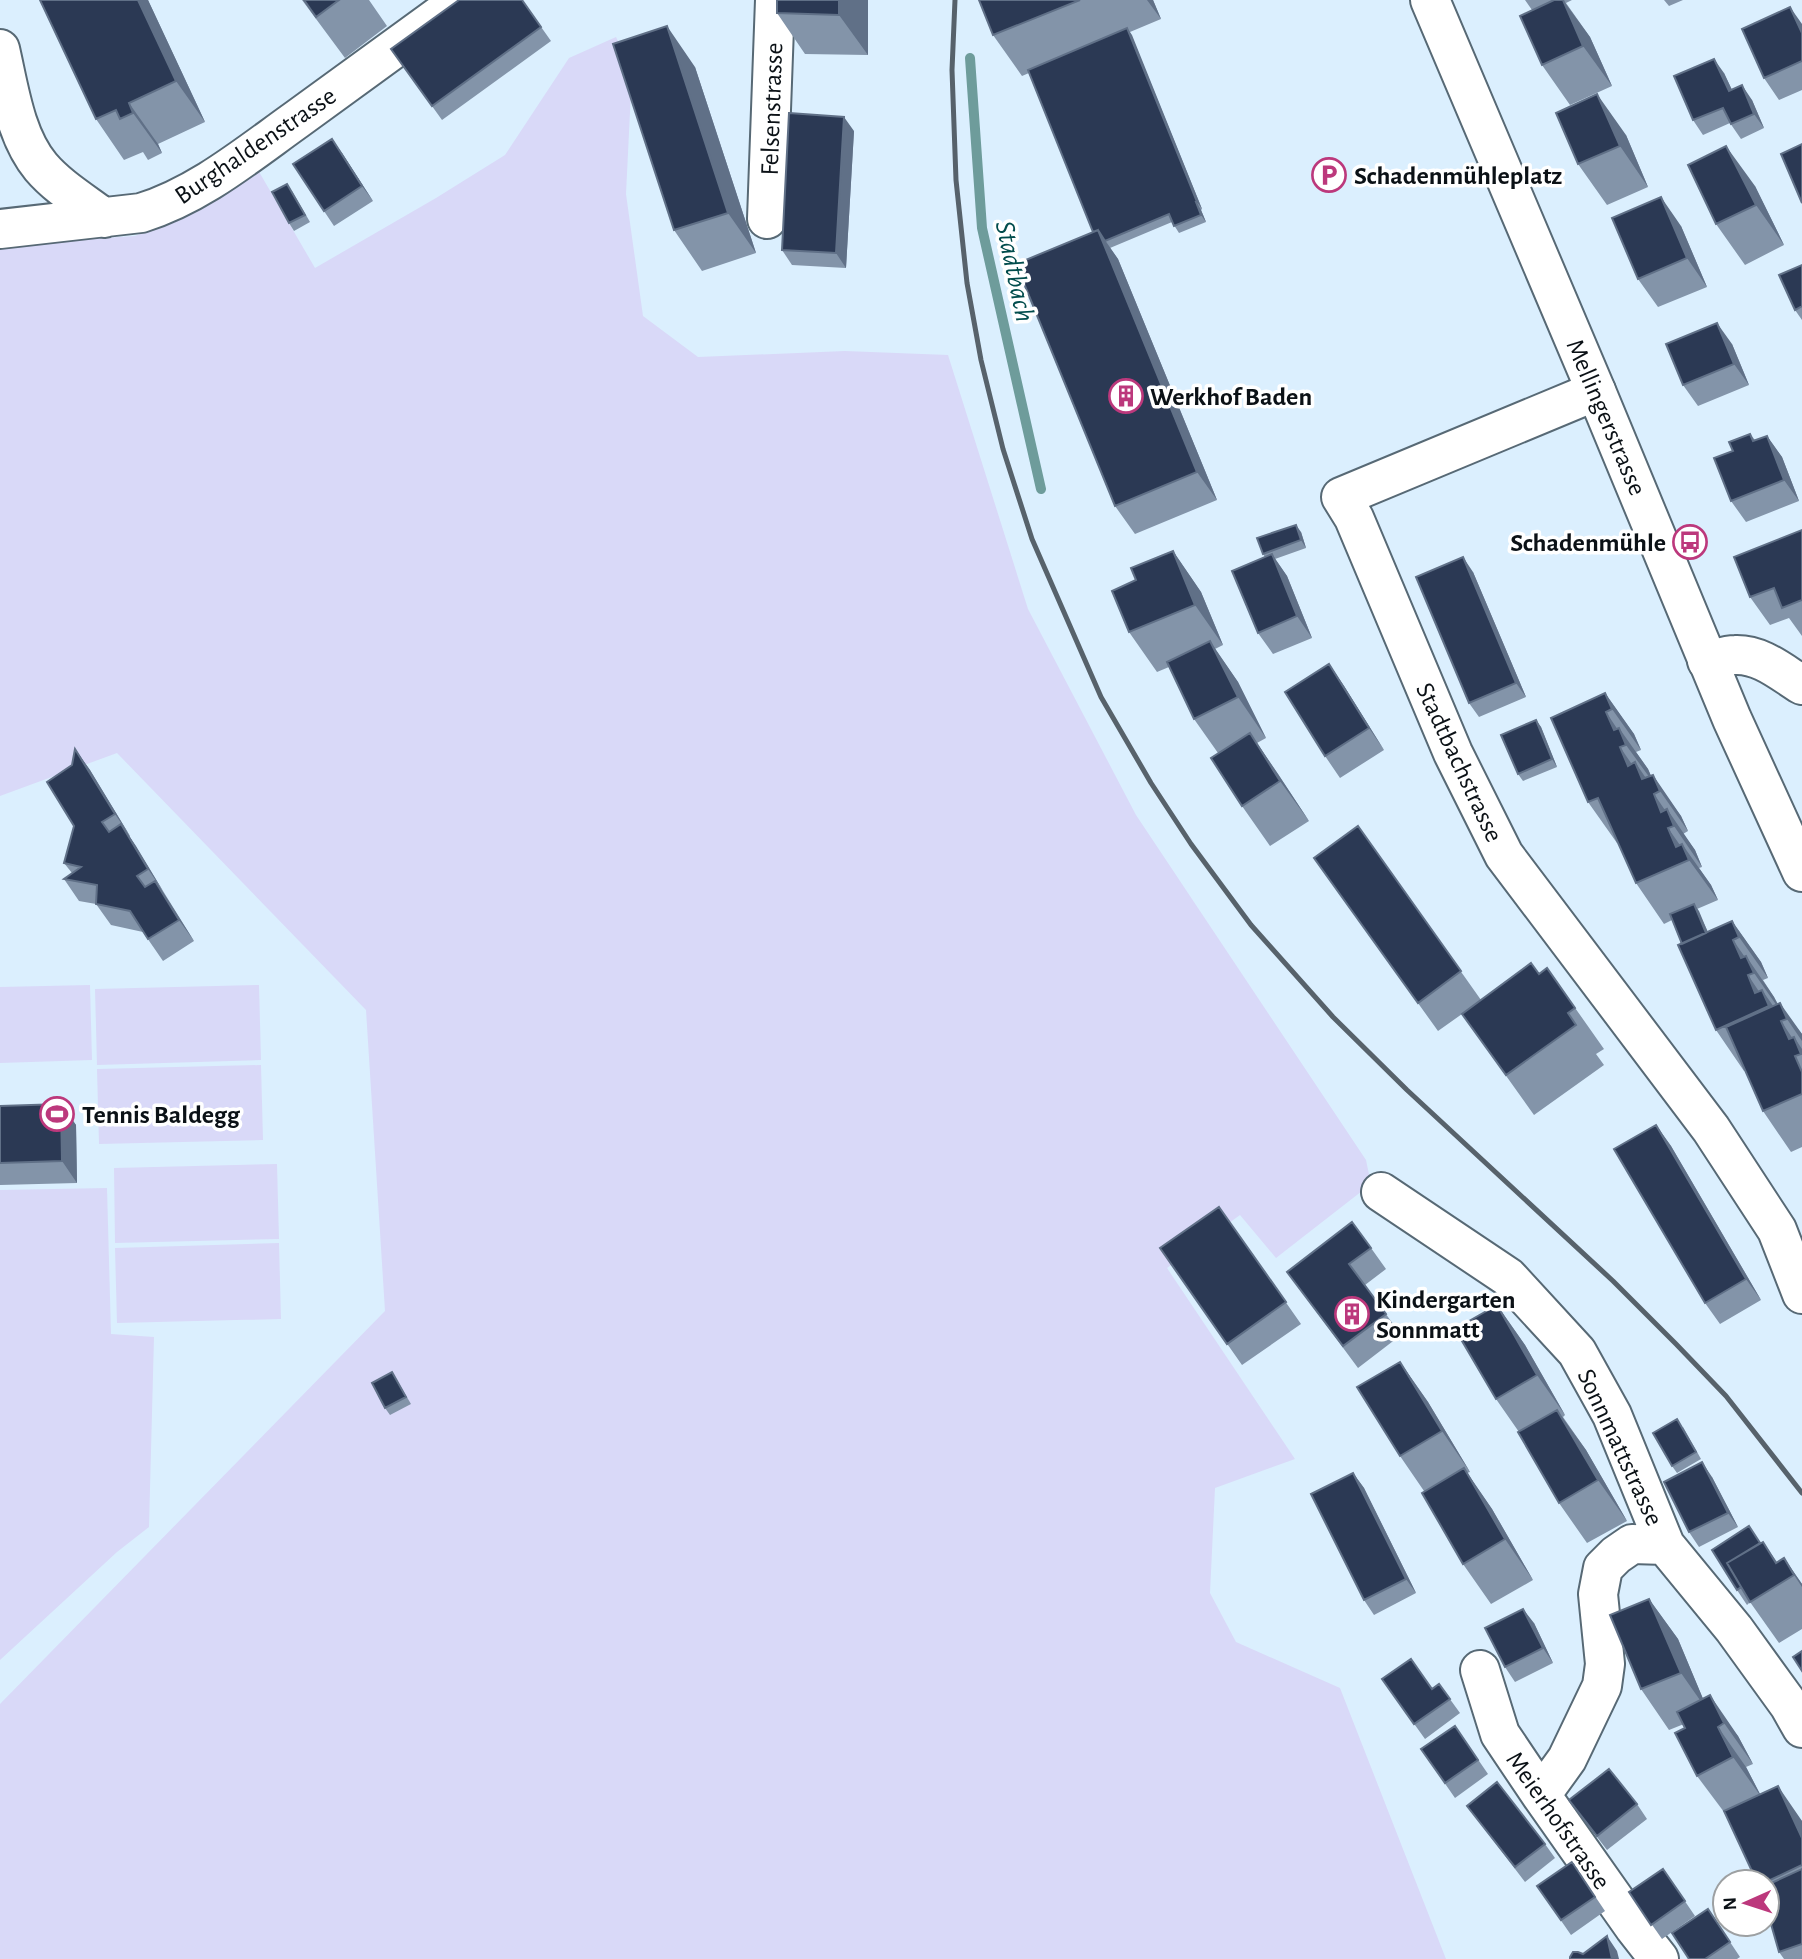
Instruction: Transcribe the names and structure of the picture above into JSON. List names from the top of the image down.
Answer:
{
  "streets": {
    "street": [
      "Felsenstrasse",
      "Burghaldenstrasse",
      "Mellingerstrasse",
      "Stadtbachstrasse",
      "Sonnmattstrasse",
      "Meierhofstrasse"
    ]
  },
  "crossings": [
    ["Mellingerstrasse", "Stadtbachstrasse"],
    ["Sonnmattstrasse", "Meierhofstrasse"]
  ],
  "water": ["Stadtbach"],
  "places": {
    "parking": ["Schadenmühleplatz"],
    "building": ["Werkhof Baden", "Kindergarten Sonnmatt"],
    "bus stop": ["Schadenmühle"],
    "sports": ["Tennis Baldegg"]
  },
  "north": "left"
}
